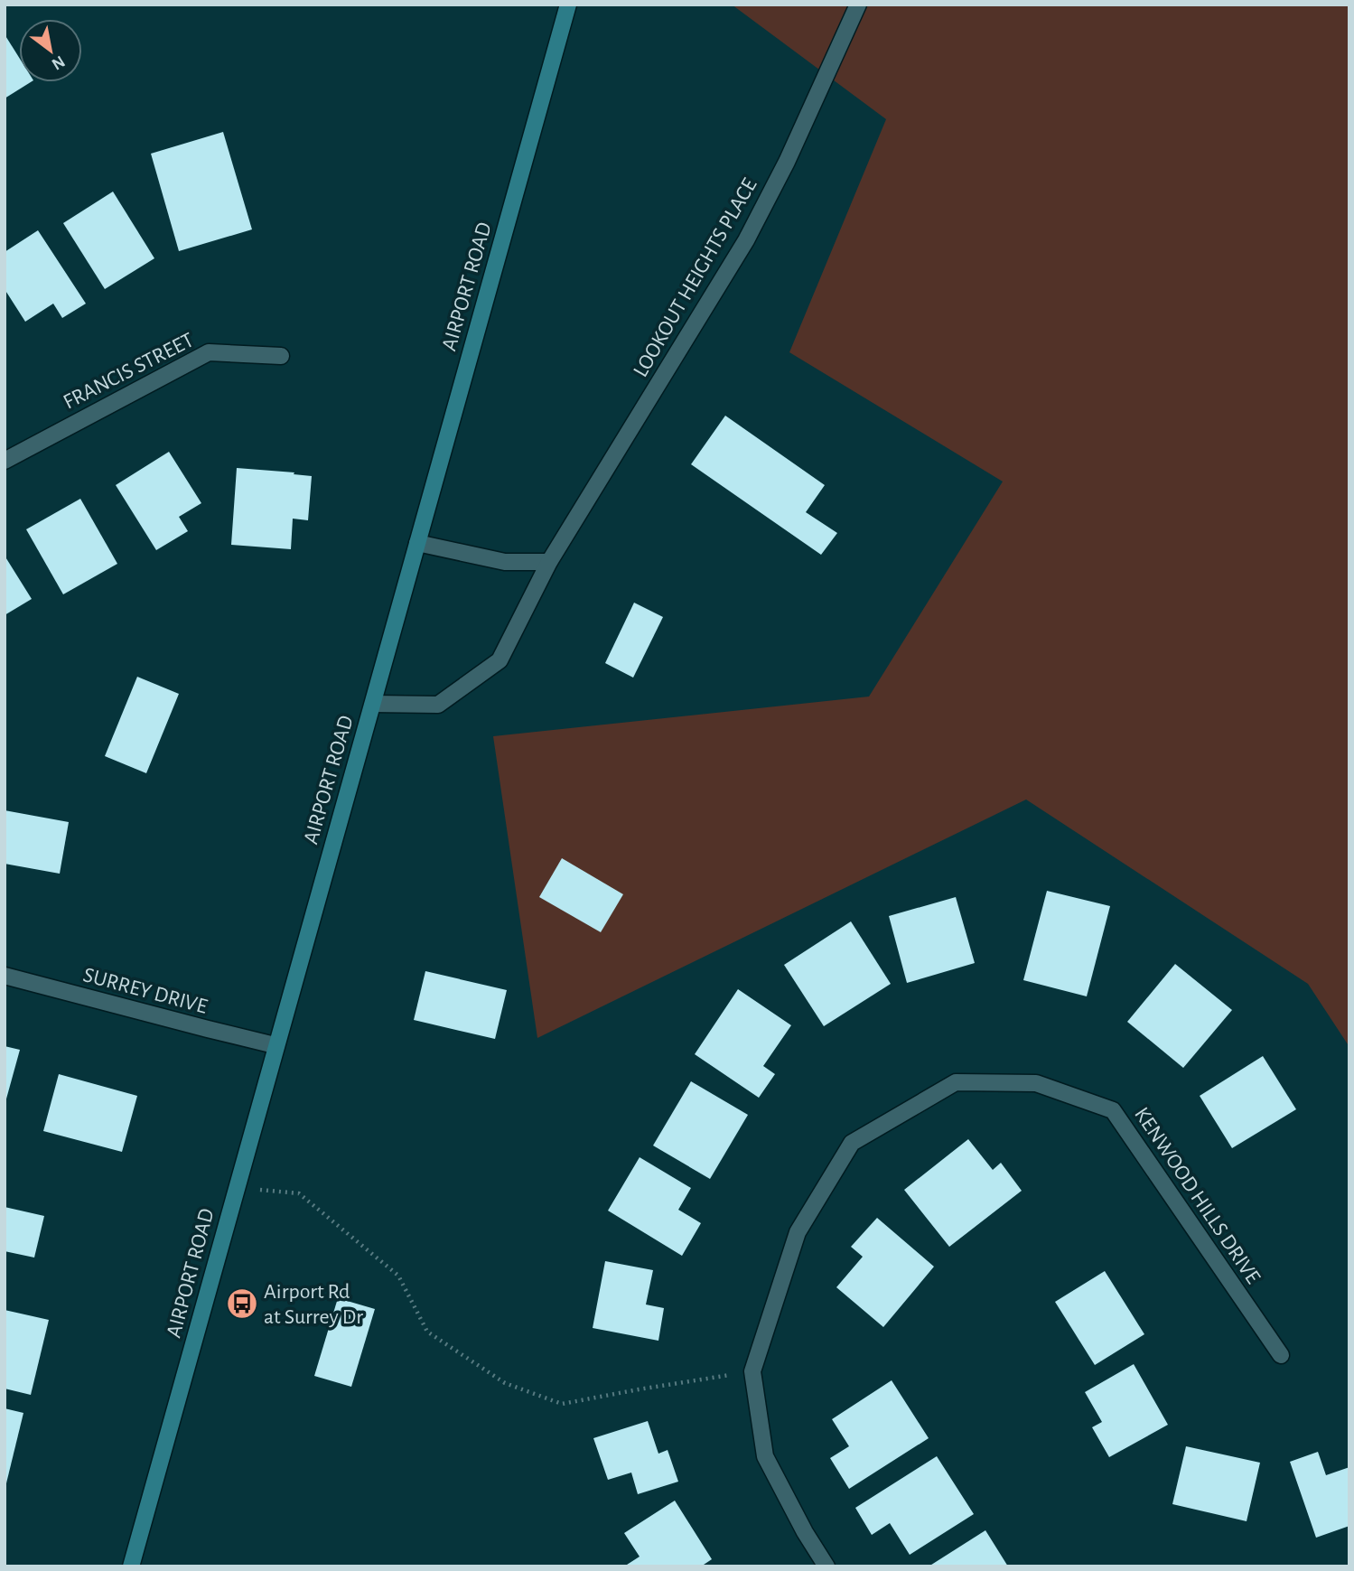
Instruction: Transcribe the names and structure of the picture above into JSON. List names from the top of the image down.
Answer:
{
  "streets": {
    "main road": ["AIRPORT ROAD"],
    "street": [
      "LOOKOUT HEIGHTS PLACE",
      "FRANCIS STREET",
      "SURREY DRIVE",
      "KENWOOD HILLS DRIVE"
    ]
  },
  "crossings": [
    ["LOOKOUT HEIGHTS PLACE", "AIRPORT ROAD"],
    ["AIRPORT ROAD", "SURREY DRIVE"]
  ],
  "places": {
    "bus stop": ["Airport Rd at Surrey Dr"]
  },
  "north": "bottom right"
}
